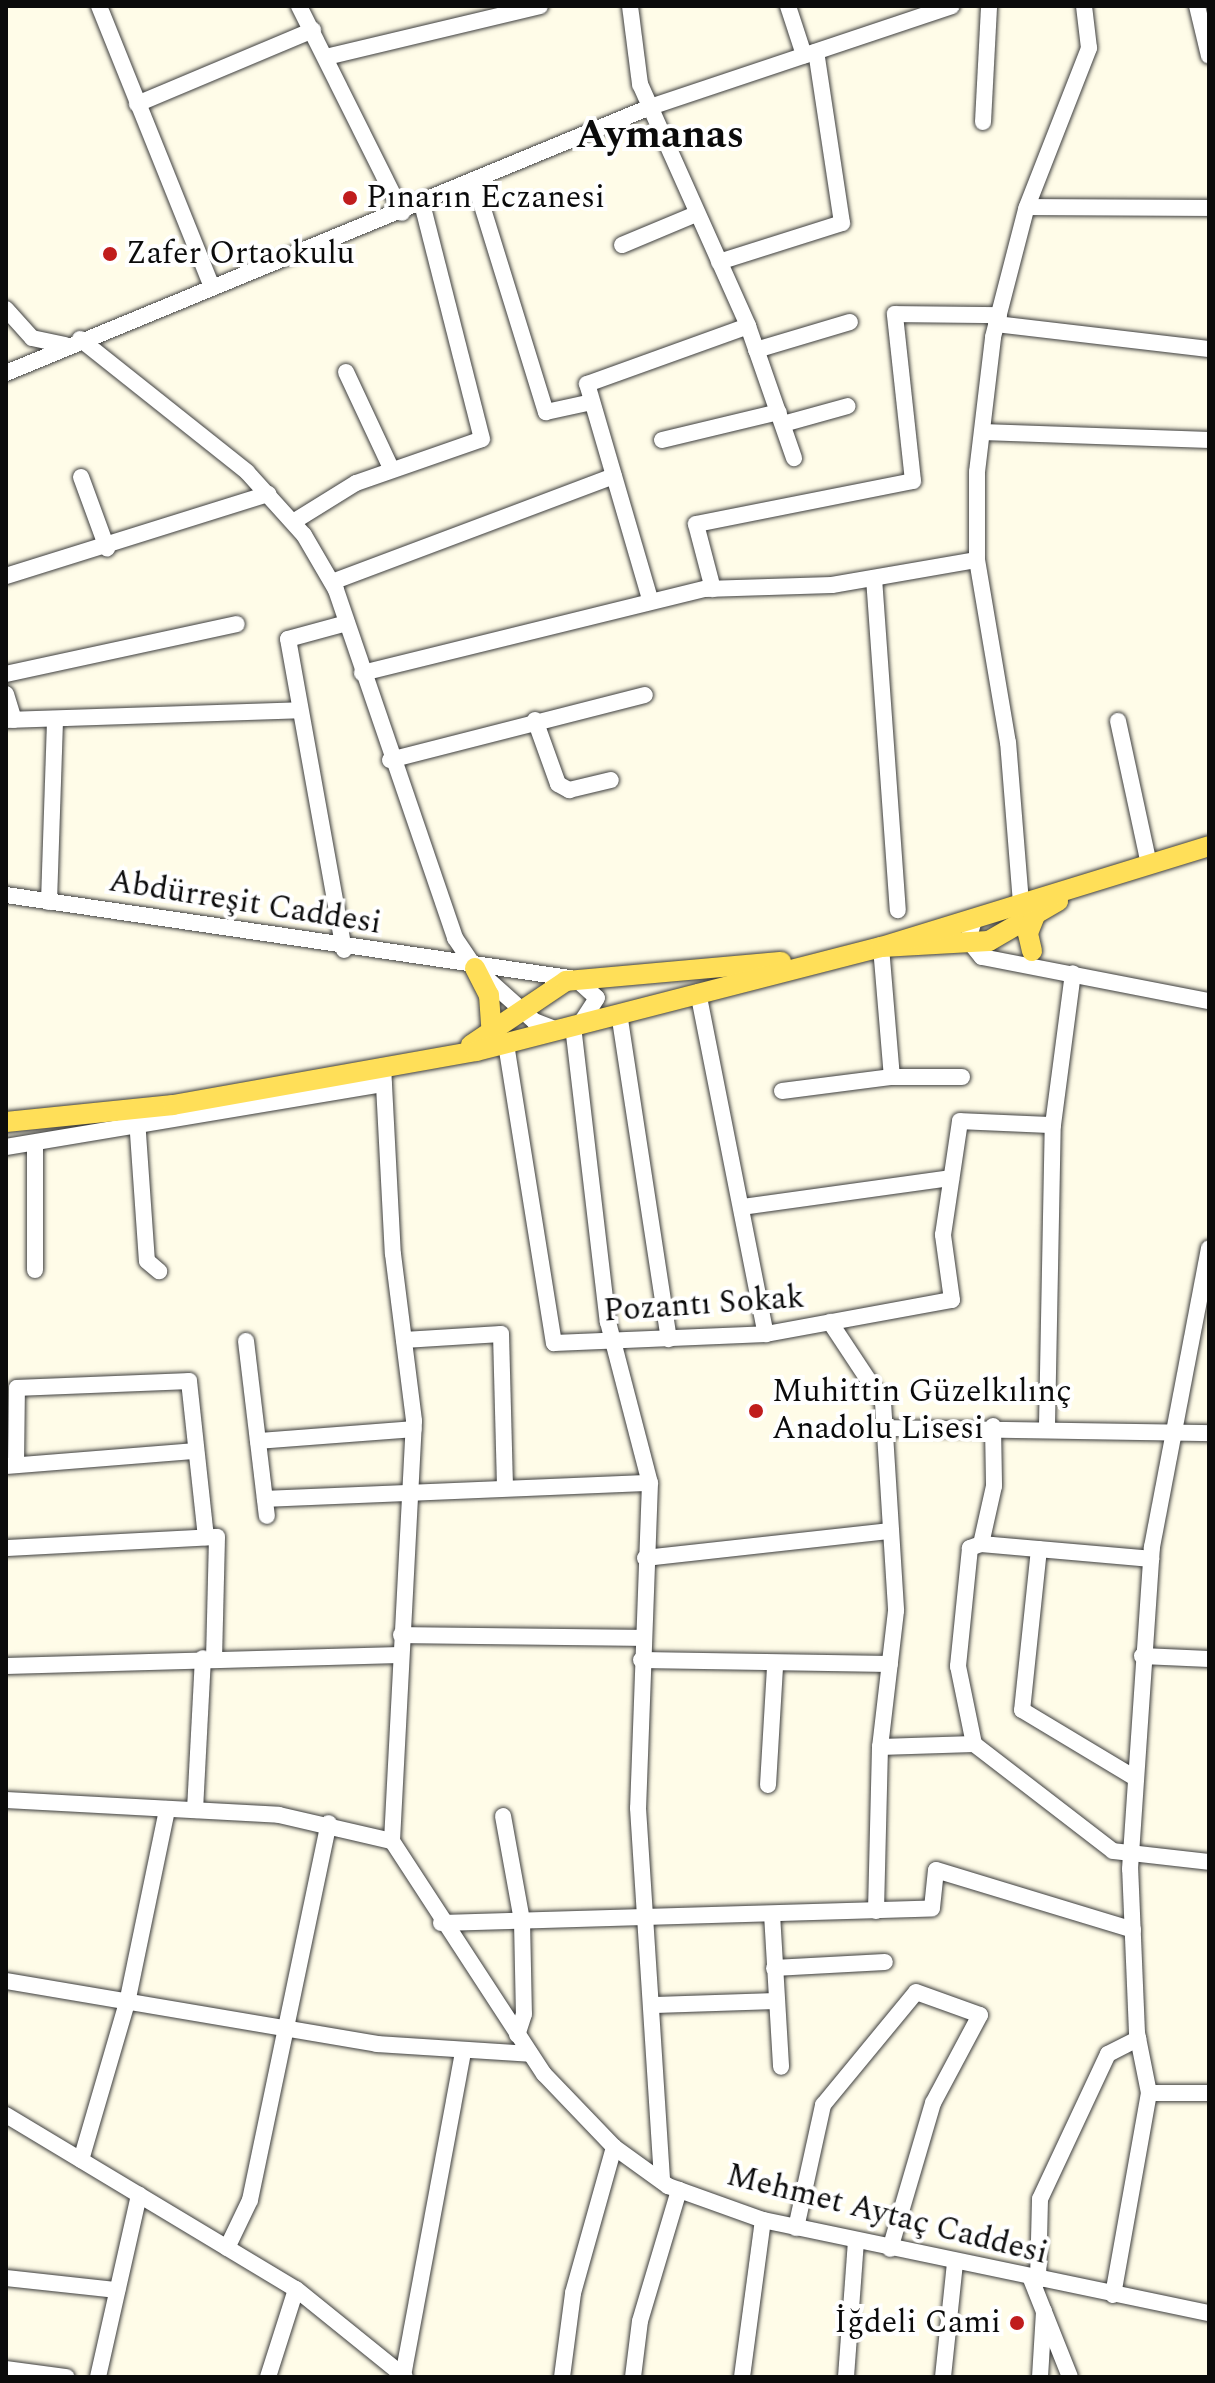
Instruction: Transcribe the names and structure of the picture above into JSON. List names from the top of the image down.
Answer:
{
  "streets": {
    "main road": ["Abdürreşit Caddesi"],
    "street": ["Pozantı Sokak", "Mehmet Aytaç Caddesi"]
  },
  "crossings": [
    ["Abdürreşit Caddesi", "Pozantı Sokak"]
  ],
  "districts": ["Aymanas"],
  "places": [
    "Pınarın Eczanesi",
    "Zafer Ortaokulu",
    "Muhittin Güzelkılınç Anadolu Lisesi",
    "İğdeli Cami"
  ]
}
